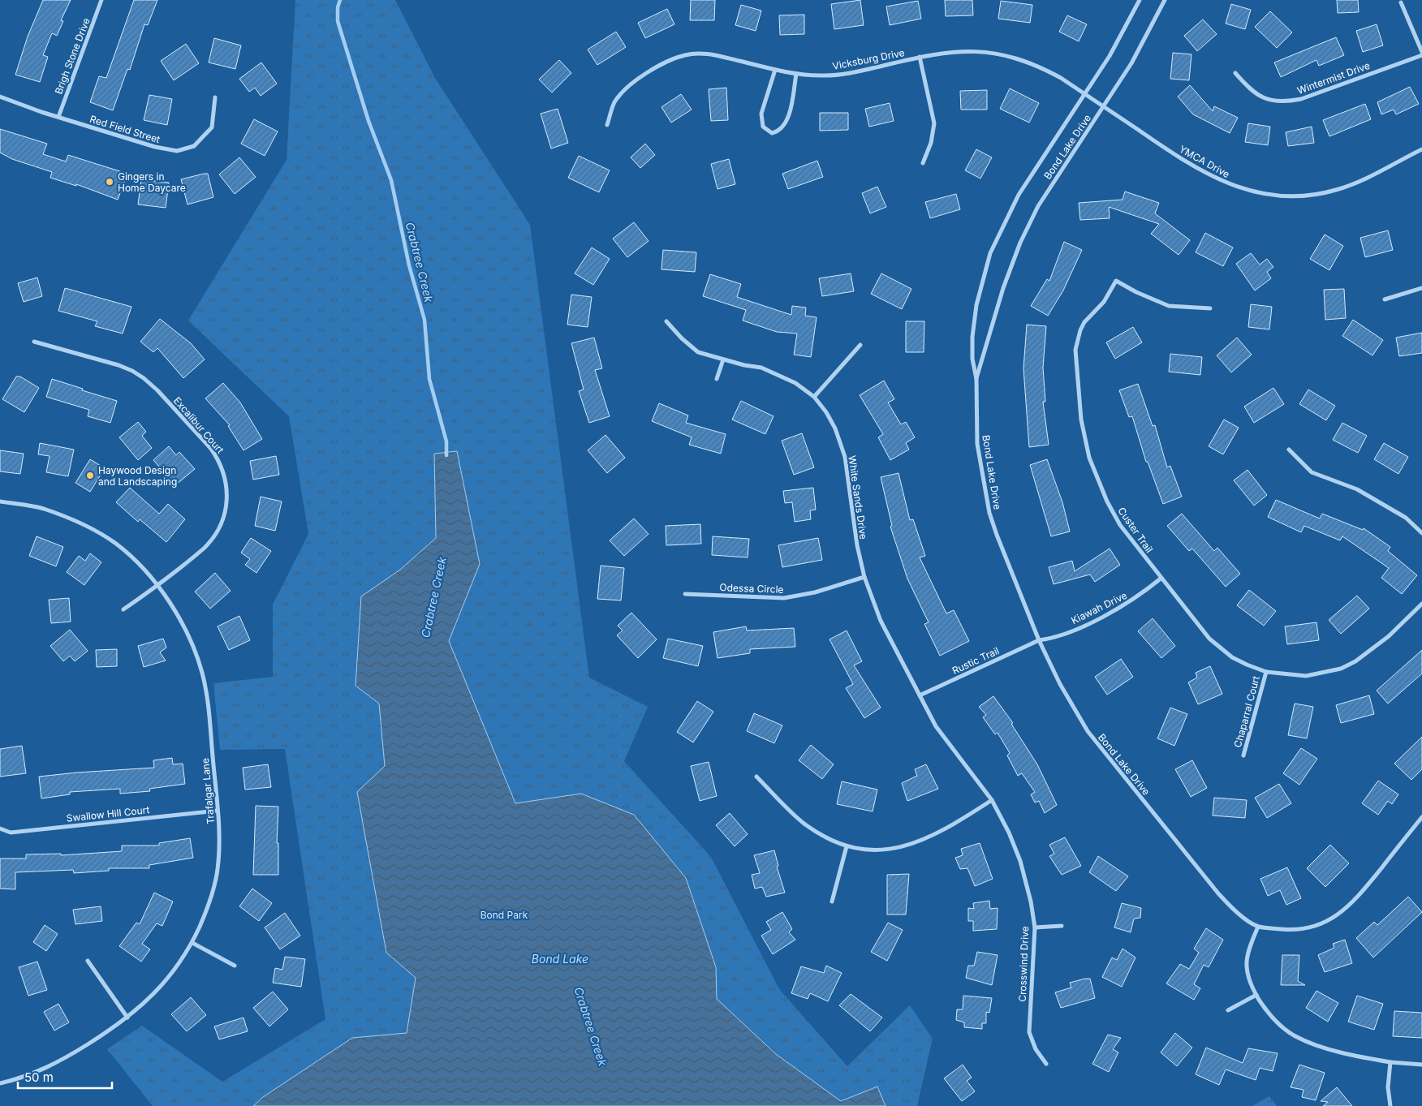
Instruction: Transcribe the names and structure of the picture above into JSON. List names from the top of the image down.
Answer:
{
  "streets": {
    "street": [
      "Brigh Stone Drive",
      "Vicksburg Drive",
      "Wintermist Drive",
      "Red Field Street",
      "Bond Lake Drive",
      "YMCA Drive",
      "Excalibur Court",
      "White Sands Drive",
      "Custer Trail",
      "Odessa Circle",
      "Kiawah Drive",
      "Rustic Trail",
      "Chaparral Court",
      "Trafalgar Lane",
      "Swallow Hill Court",
      "Crosswind Drive"
    ]
  },
  "crossings": [
    ["Brigh Stone Drive", "Red Field Street"],
    ["Vicksburg Drive", "Bond Lake Drive"],
    ["Vicksburg Drive", "YMCA Drive"],
    ["Bond Lake Drive", "YMCA Drive"],
    ["Bond Lake Drive", "Kiawah Drive"],
    ["Bond Lake Drive", "Rustic Trail"],
    ["Excalibur Court", "Trafalgar Lane"],
    ["White Sands Drive", "Odessa Circle"],
    ["White Sands Drive", "Rustic Trail"],
    ["White Sands Drive", "Crosswind Drive"],
    ["Custer Trail", "Kiawah Drive"],
    ["Custer Trail", "Chaparral Court"],
    ["Kiawah Drive", "Rustic Trail"],
    ["Rustic Trail", "Crosswind Drive"],
    ["Trafalgar Lane", "Swallow Hill Court"]
  ],
  "water": ["Crabtree Creek", "Bond Lake"],
  "parks": ["Bond Park"],
  "places": ["Gingers in Home Daycare", "Haywood Design and Landscaping"],
  "scale_bar": "50 m"
}
